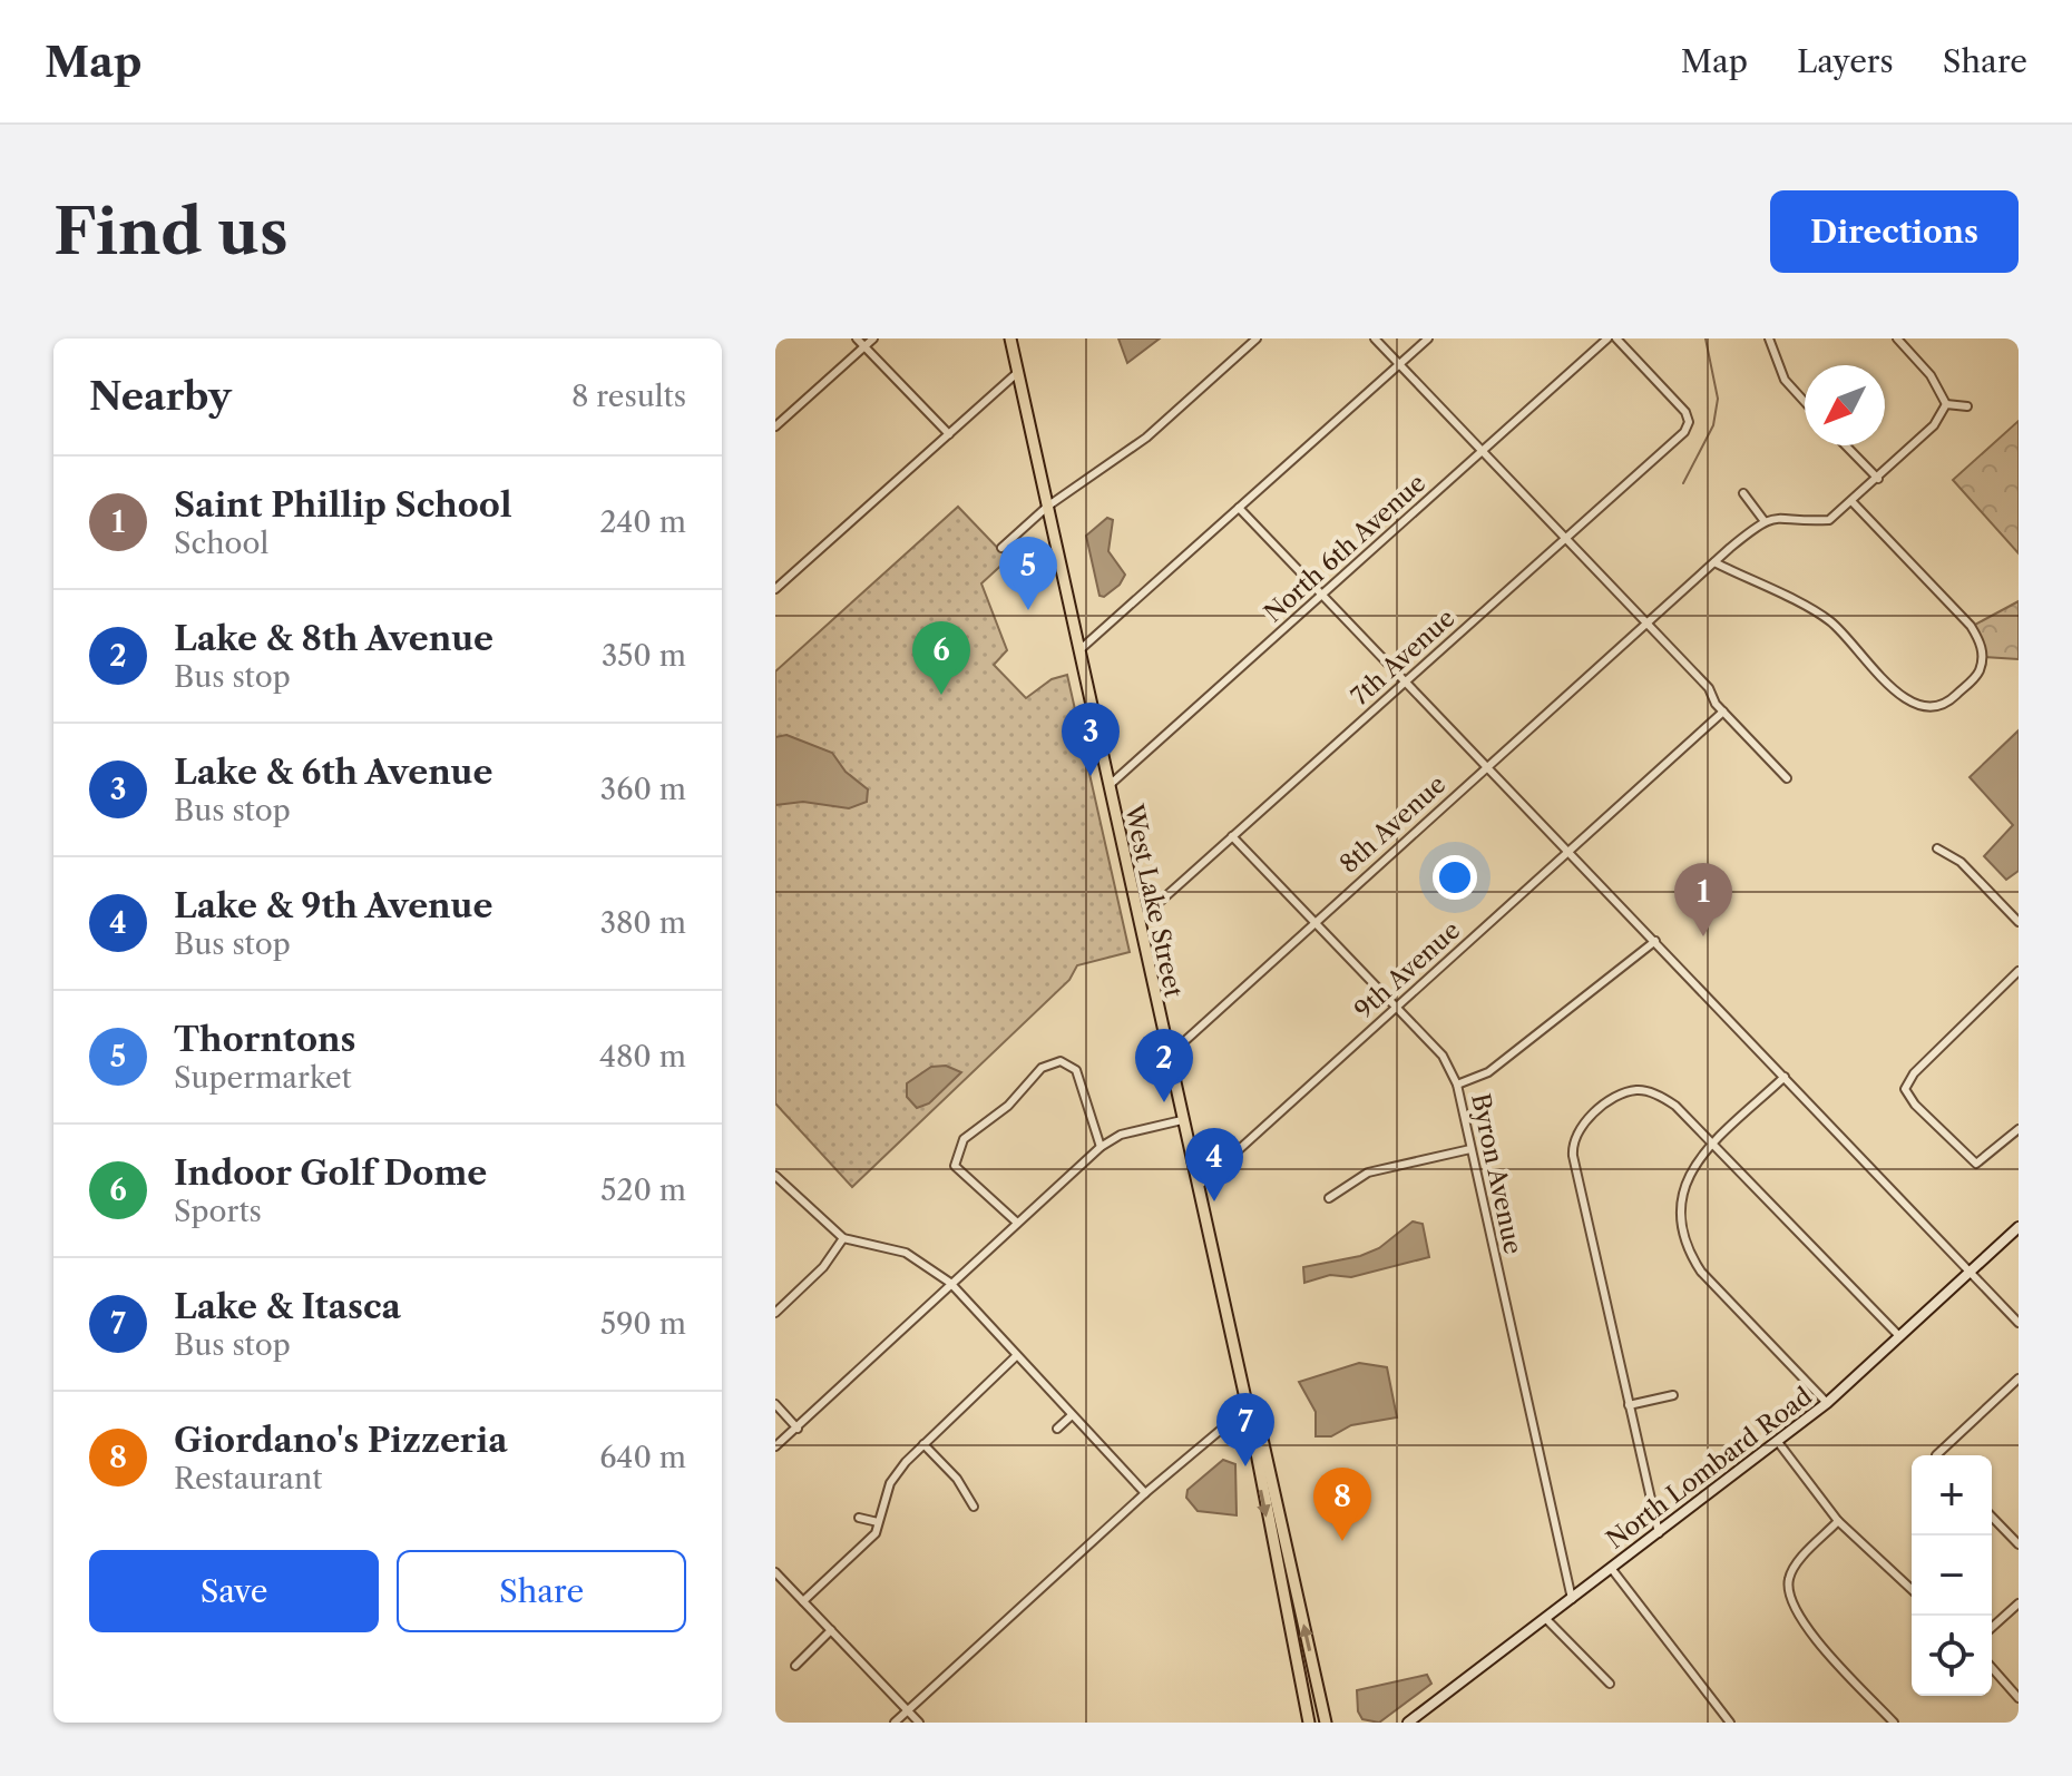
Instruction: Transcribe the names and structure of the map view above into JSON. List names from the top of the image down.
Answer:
{
  "streets": {
    "main road": ["West Lake Street"],
    "street": [
      "North 6th Avenue",
      "7th Avenue",
      "8th Avenue",
      "9th Avenue",
      "Byron Avenue",
      "North Lombard Road"
    ]
  },
  "crossings": [
    ["North 6th Avenue", "West Lake Street"],
    ["7th Avenue", "West Lake Street"],
    ["7th Avenue", "Byron Avenue"],
    ["8th Avenue", "West Lake Street"],
    ["8th Avenue", "Byron Avenue"],
    ["West Lake Street", "9th Avenue"],
    ["9th Avenue", "Byron Avenue"],
    ["Byron Avenue", "North Lombard Road"]
  ],
  "north": "bottom left",
  "page": {
    "header": "Map",
    "nav": ["Map", "Layers", "Share"],
    "buttons": [
      "Directions",
      ["Save", "Share"]
    ],
    "title": "Find us",
    "heading": ["Nearby", "8 results"],
    "list": [
      {
        "mark": "1",
        "name": "Saint Phillip School",
        "note": "School",
        "value": "240 m"
      },
      {
        "mark": "2",
        "name": "Lake & 8th Avenue",
        "note": "Bus stop",
        "value": "350 m"
      },
      {
        "mark": "3",
        "name": "Lake & 6th Avenue",
        "note": "Bus stop",
        "value": "360 m"
      },
      {
        "mark": "4",
        "name": "Lake & 9th Avenue",
        "note": "Bus stop",
        "value": "380 m"
      },
      {
        "mark": "5",
        "name": "Thorntons",
        "note": "Supermarket",
        "value": "480 m"
      },
      {
        "mark": "6",
        "name": "Indoor Golf Dome",
        "note": "Sports",
        "value": "520 m"
      },
      {
        "mark": "7",
        "name": "Lake & Itasca",
        "note": "Bus stop",
        "value": "590 m"
      },
      {
        "mark": "8",
        "name": "Giordano's Pizzeria",
        "note": "Restaurant",
        "value": "640 m"
      }
    ],
    "pins": [
      "5",
      "6",
      "3",
      "1",
      "2",
      "4",
      "7",
      "8"
    ],
    "map_buttons": ["+", "−"]
  }
}
